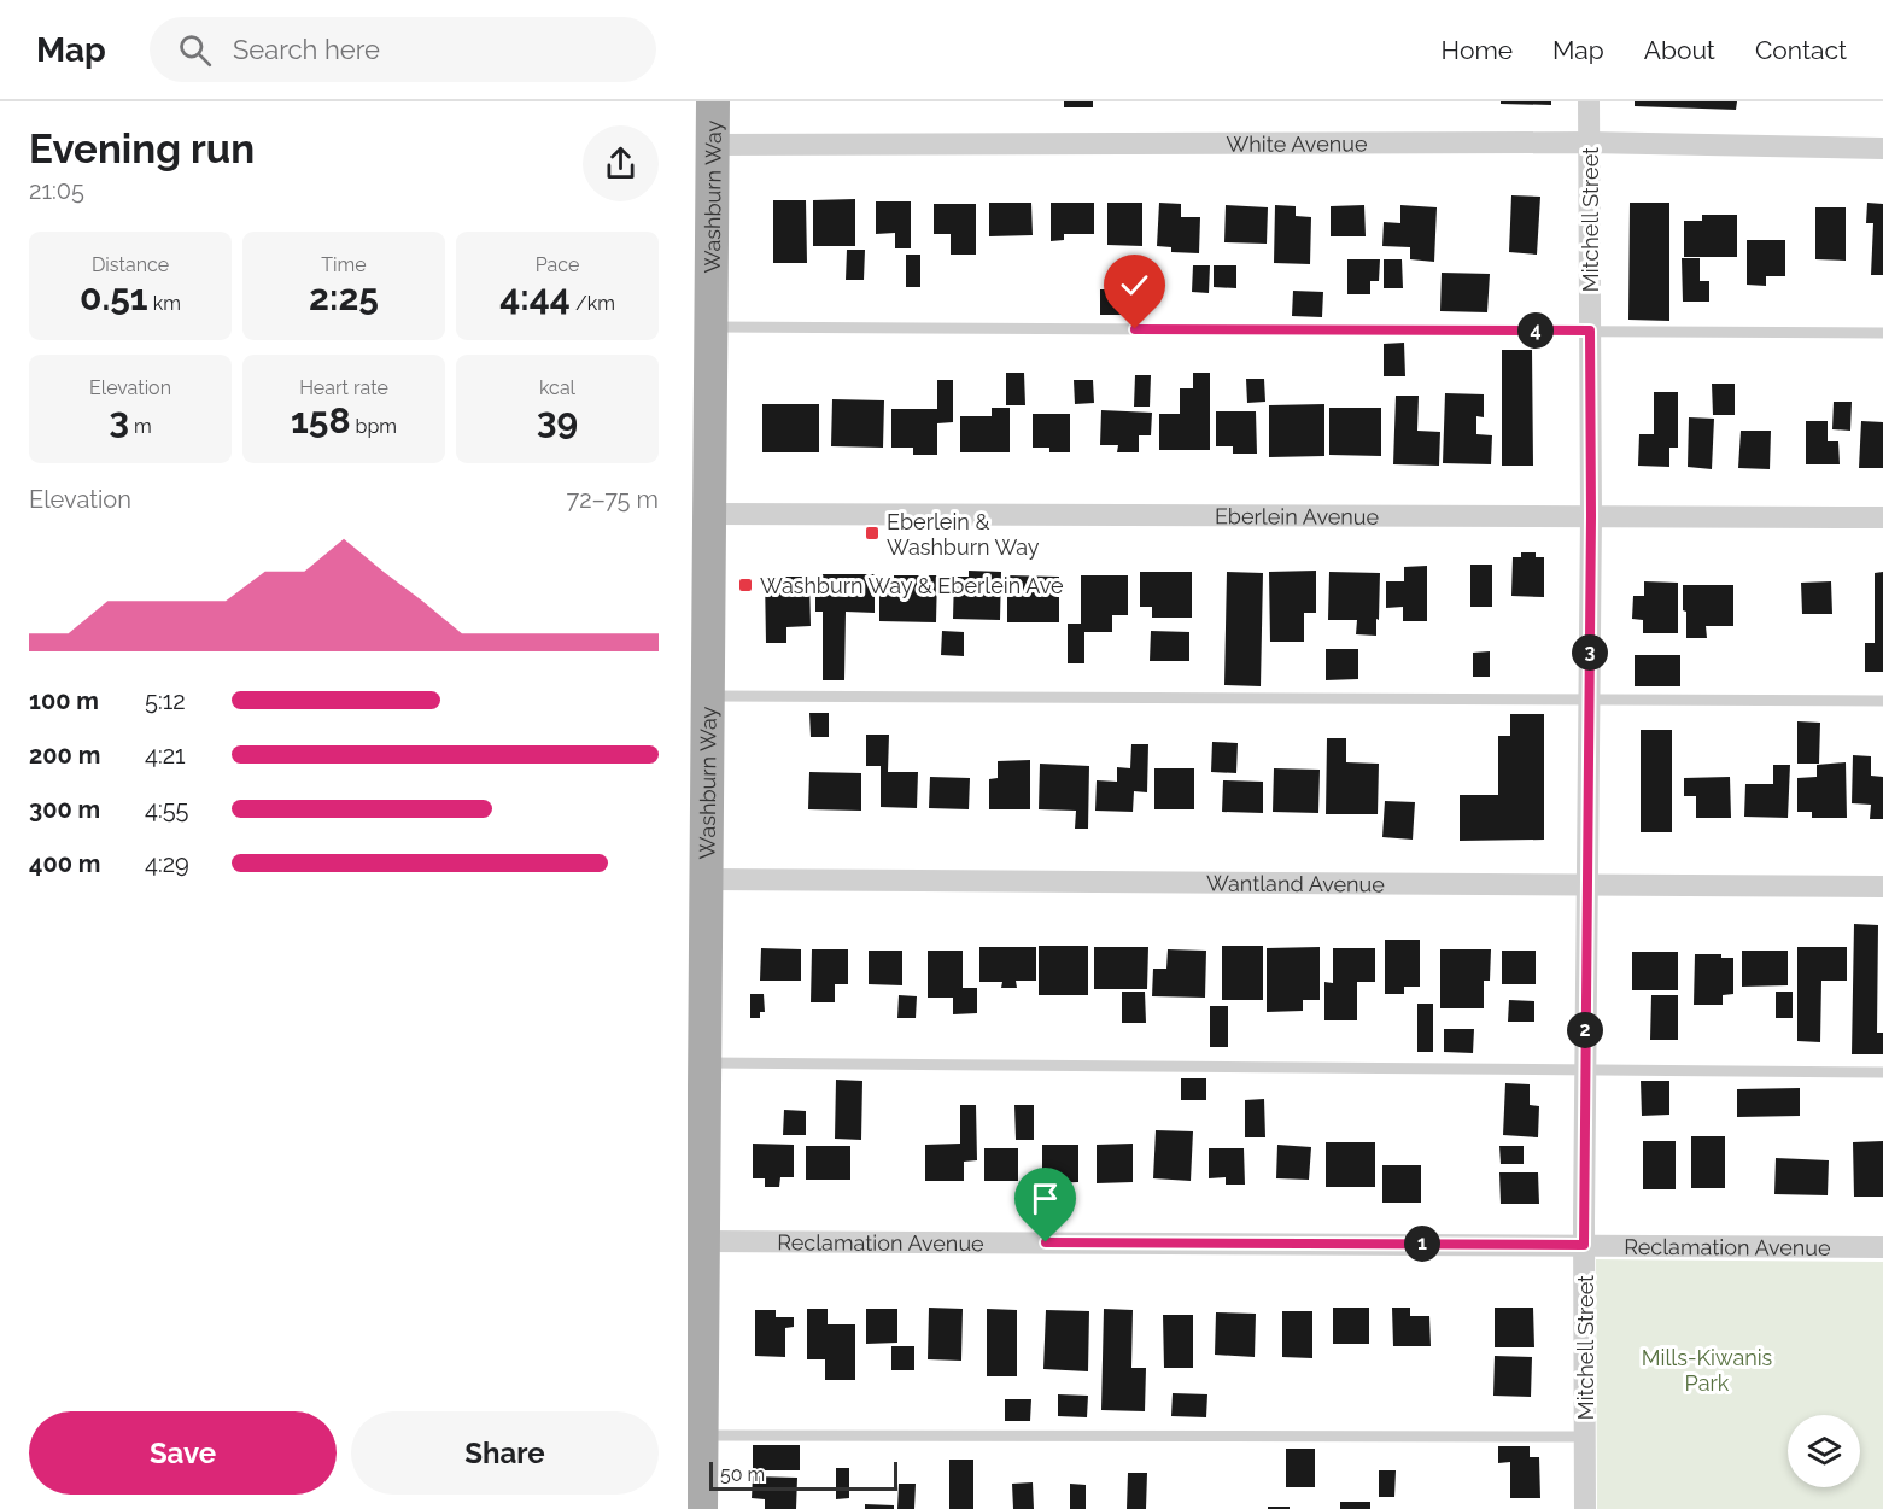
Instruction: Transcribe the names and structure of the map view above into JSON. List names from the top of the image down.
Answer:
{
  "streets": {
    "main road": ["Washburn Way"],
    "street": [
      "White Avenue",
      "Mitchell Street",
      "Eberlein Avenue",
      "Wantland Avenue",
      "Reclamation Avenue"
    ]
  },
  "crossings": [
    ["White Avenue", "Washburn Way"],
    ["White Avenue", "Mitchell Street"],
    ["Washburn Way", "Eberlein Avenue"],
    ["Washburn Way", "Wantland Avenue"],
    ["Washburn Way", "Reclamation Avenue"],
    ["Mitchell Street", "Eberlein Avenue"],
    ["Mitchell Street", "Wantland Avenue"],
    ["Mitchell Street", "Reclamation Avenue"]
  ],
  "parks": ["Mills-Kiwanis Park"],
  "places": {
    "transit": ["Eberlein & Washburn Way", "Washburn Way & Eberlein Ave"]
  },
  "scale_bar": "50 m",
  "page": {
    "header": "Map",
    "search": "Search here",
    "nav": [
      "Home",
      "Map",
      "About",
      "Contact"
    ],
    "heading": ["Evening run", "21:05"],
    "stats": [
      ["Distance", "0.51 km"],
      ["Time", "2:25"],
      ["Pace", "4:44 /km"],
      ["Elevation", "3 m"],
      ["Heart rate", "158 bpm"],
      ["kcal", "39"]
    ],
    "pins": [
      "4",
      "3",
      "2",
      "1"
    ],
    "chart": ["Elevation", "72–75 m"],
    "list": [
      {
        "name": "100 m",
        "note": "5:12"
      },
      {
        "name": "200 m",
        "note": "4:21"
      },
      {
        "name": "300 m",
        "note": "4:55"
      },
      {
        "name": "400 m",
        "note": "4:29"
      }
    ],
    "buttons": ["Save", "Share"],
    "scale": "50 m"
  }
}
